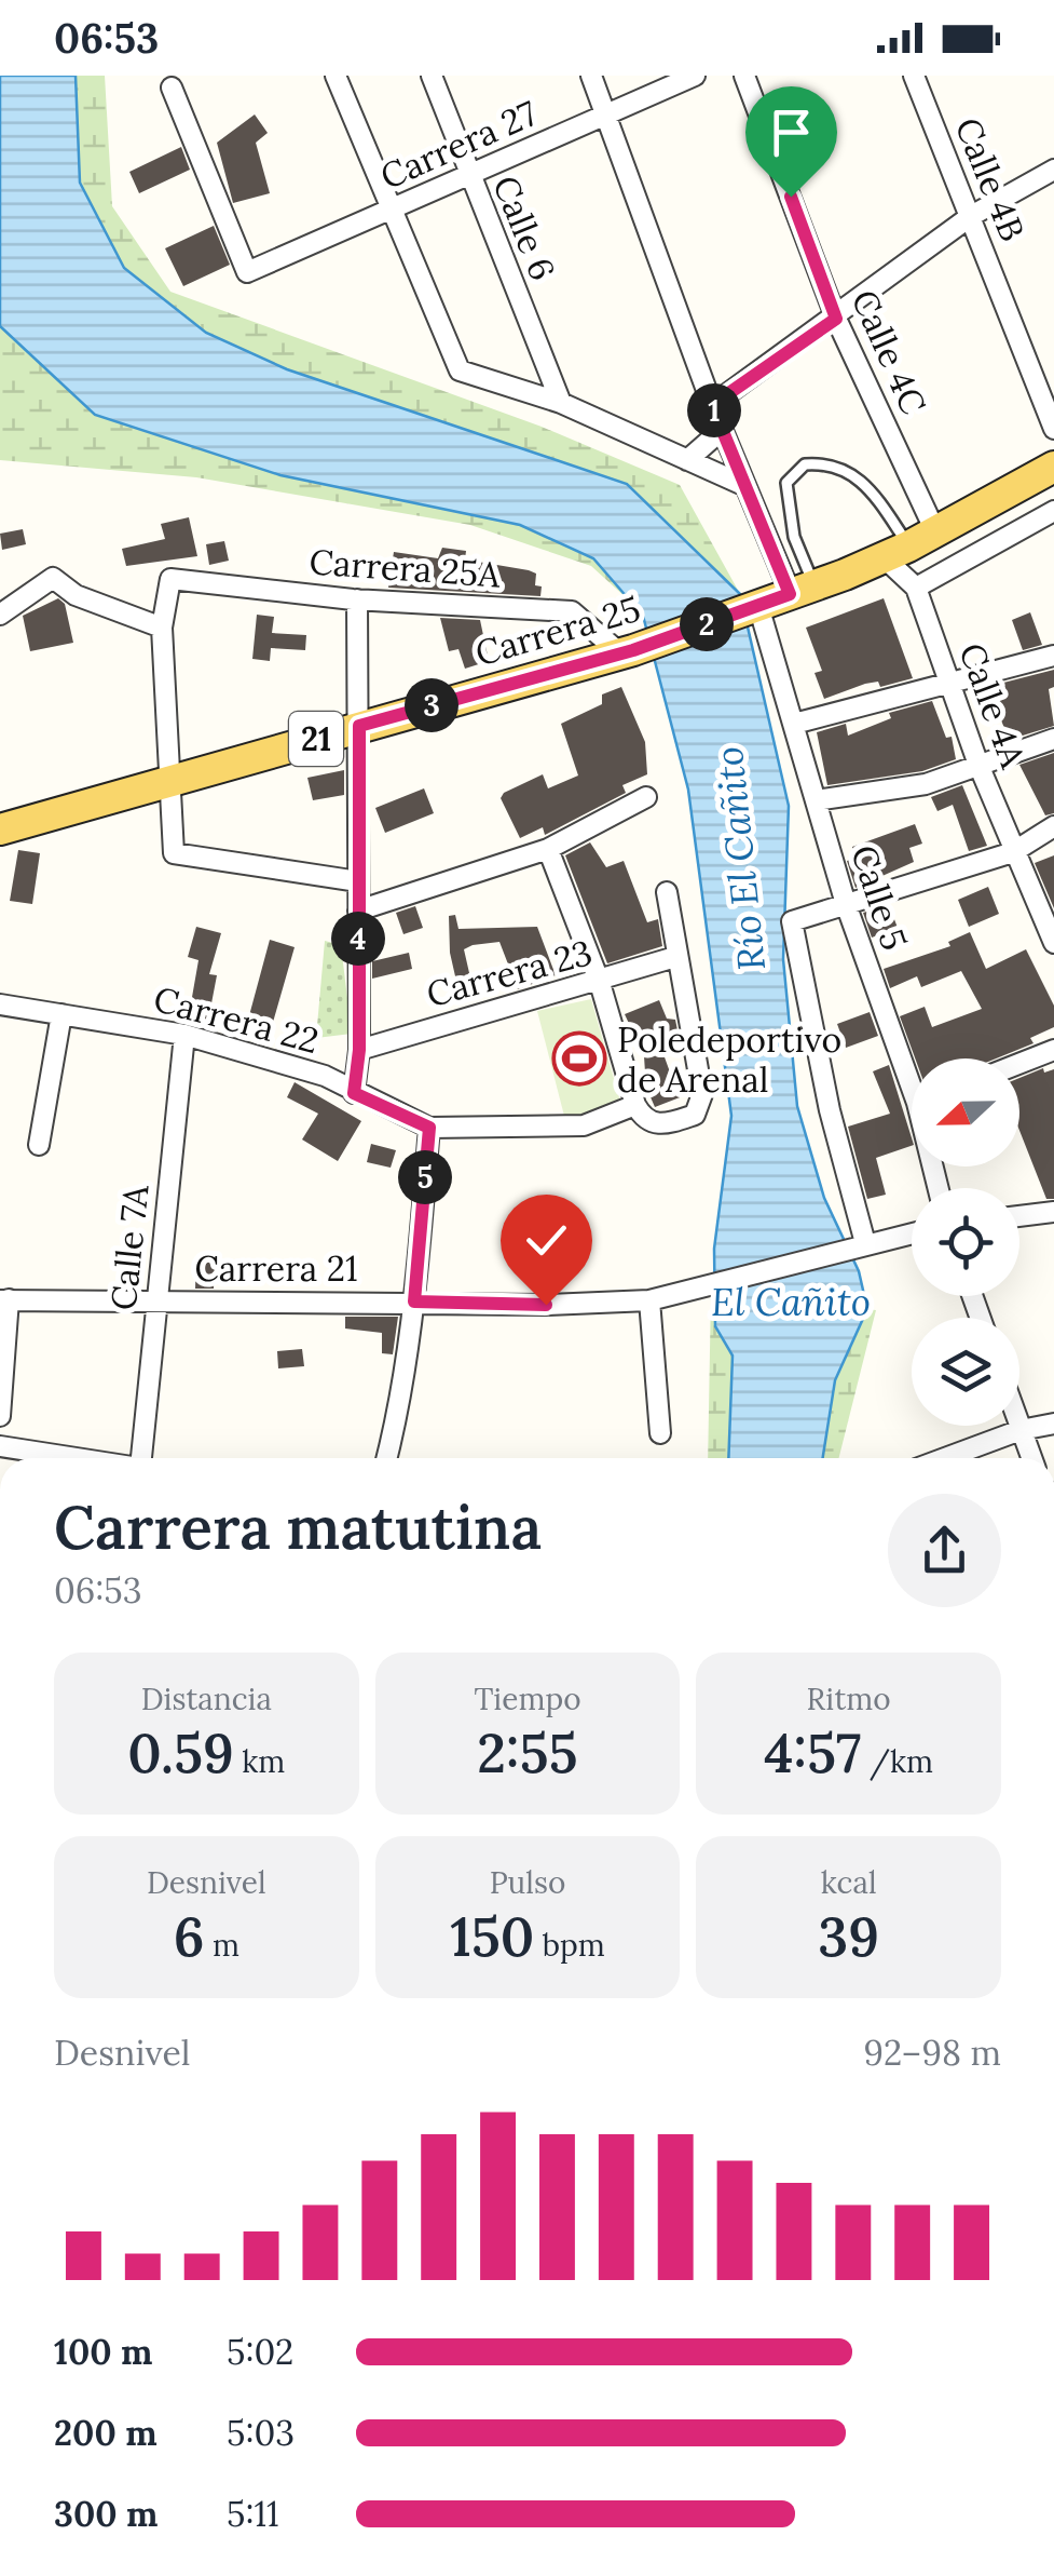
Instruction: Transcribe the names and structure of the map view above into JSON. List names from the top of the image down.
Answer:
{
  "streets": {
    "main road": ["Carrera 25", "21"],
    "street": [
      "Carrera 27",
      "Calle 4B",
      "Calle 6",
      "Calle 4C",
      "Carrera 25A",
      "Calle 4A",
      "Calle 5",
      "Carrera 23",
      "Carrera 22",
      "Calle 7A",
      "Carrera 21"
    ]
  },
  "crossings": [
    ["Carrera 27", "Calle 6"],
    ["Calle 4C", "Carrera 25"],
    ["Calle 4C", "Calle 4A"],
    ["Carrera 25A", "Carrera 25"],
    ["Carrera 25", "Calle 4A"],
    ["Carrera 25", "Calle 5"],
    ["Carrera 22", "Calle 7A"],
    ["Calle 7A", "Carrera 21"]
  ],
  "water": ["Río El Cañito", "El Cañito"],
  "places": {
    "sports": ["Poledeportivo de Arenal"]
  },
  "north": "left",
  "page": {
    "status": "06:53",
    "pins": [
      "1",
      "2",
      "3",
      "4",
      "5"
    ],
    "heading": ["Carrera matutina", "06:53"],
    "stats": [
      ["Distancia", "0.59 km"],
      ["Tiempo", "2:55"],
      ["Ritmo", "4:57 /km"],
      ["Desnivel", "6 m"],
      ["Pulso", "150 bpm"],
      ["kcal", "39"]
    ],
    "chart": ["Desnivel", "92–98 m"],
    "list": [
      {
        "name": "100 m",
        "note": "5:02"
      },
      {
        "name": "200 m",
        "note": "5:03"
      },
      {
        "name": "300 m",
        "note": "5:11"
      }
    ]
  }
}
